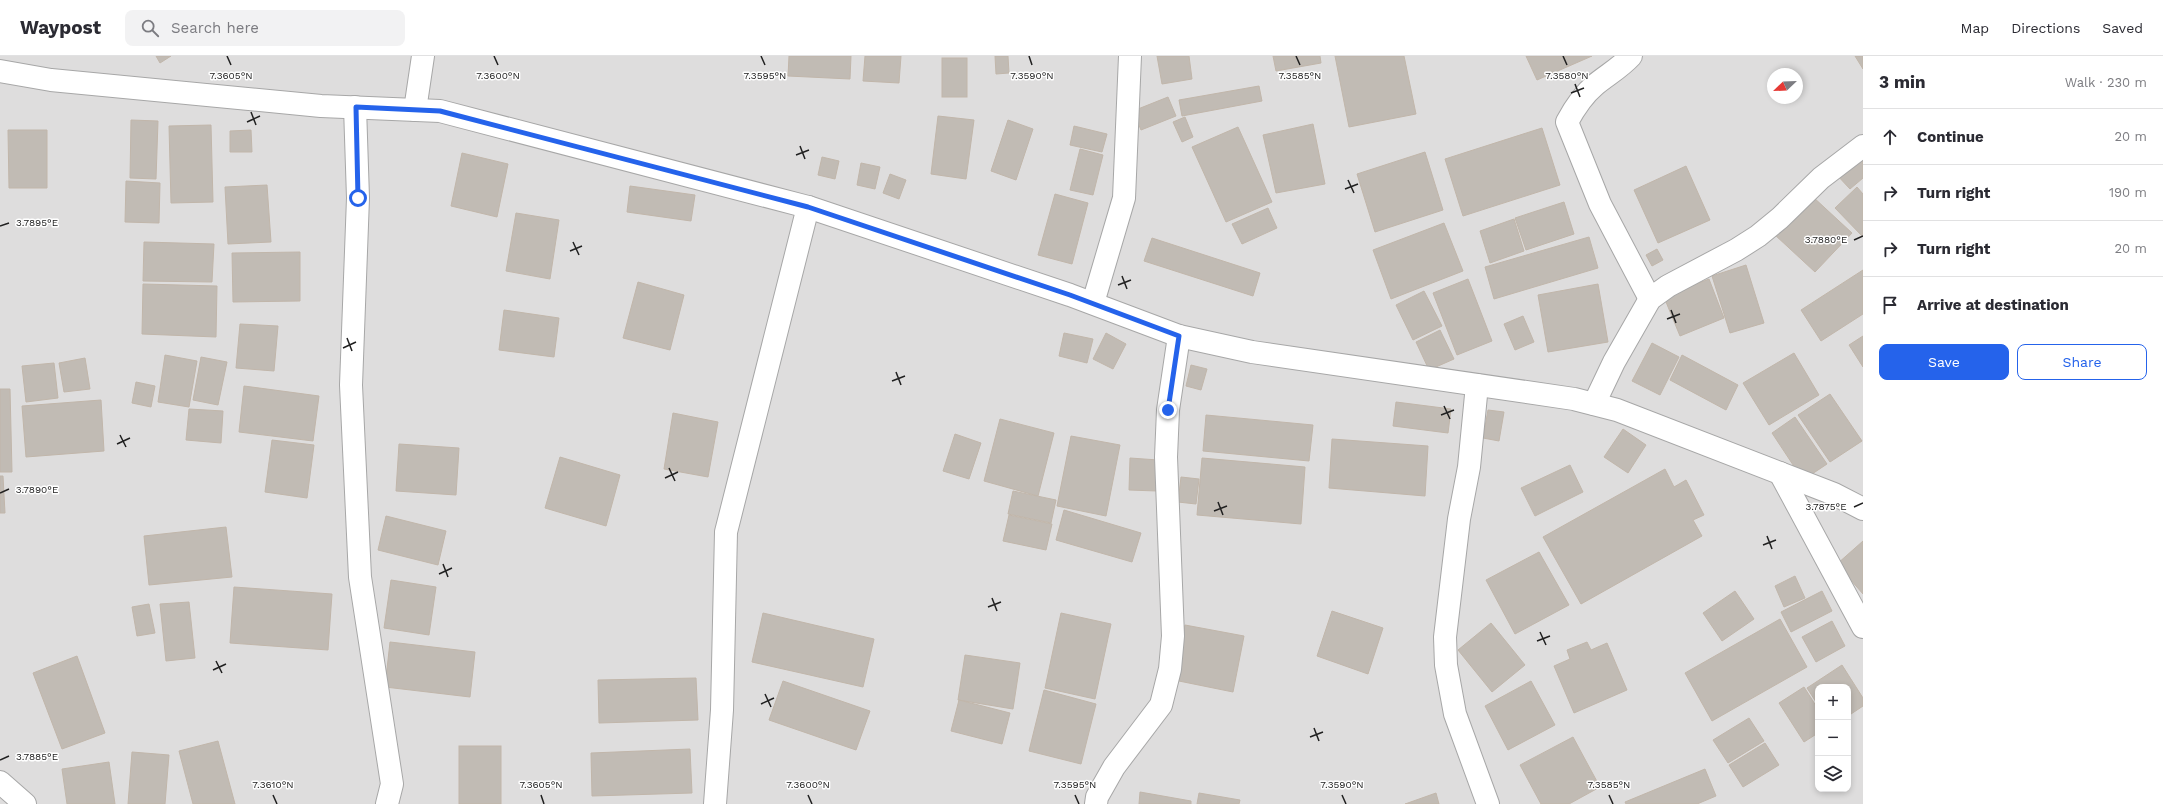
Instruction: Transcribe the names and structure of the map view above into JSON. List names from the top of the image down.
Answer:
{
  "north": "bottom left",
  "page": {
    "header": "Waypost",
    "search": "Search here",
    "nav": ["Map", "Directions", "Saved"],
    "heading": ["3 min", "Walk · 230 m"],
    "list": [
      ["Continue", "20 m"],
      ["Turn right", "190 m"],
      ["Turn right", "20 m"],
      "Arrive at destination"
    ],
    "buttons": ["Save", "Share"],
    "map_buttons": ["+", "−"]
  },
  "coordinates": [
    "7.3605°N",
    "7.3600°N",
    "7.3595°N",
    "7.3590°N",
    "7.3585°N",
    "7.3580°N",
    "3.7895°E",
    "3.7880°E",
    "3.7890°E",
    "3.7875°E",
    "3.7885°E",
    "7.3610°N"
  ]
}
